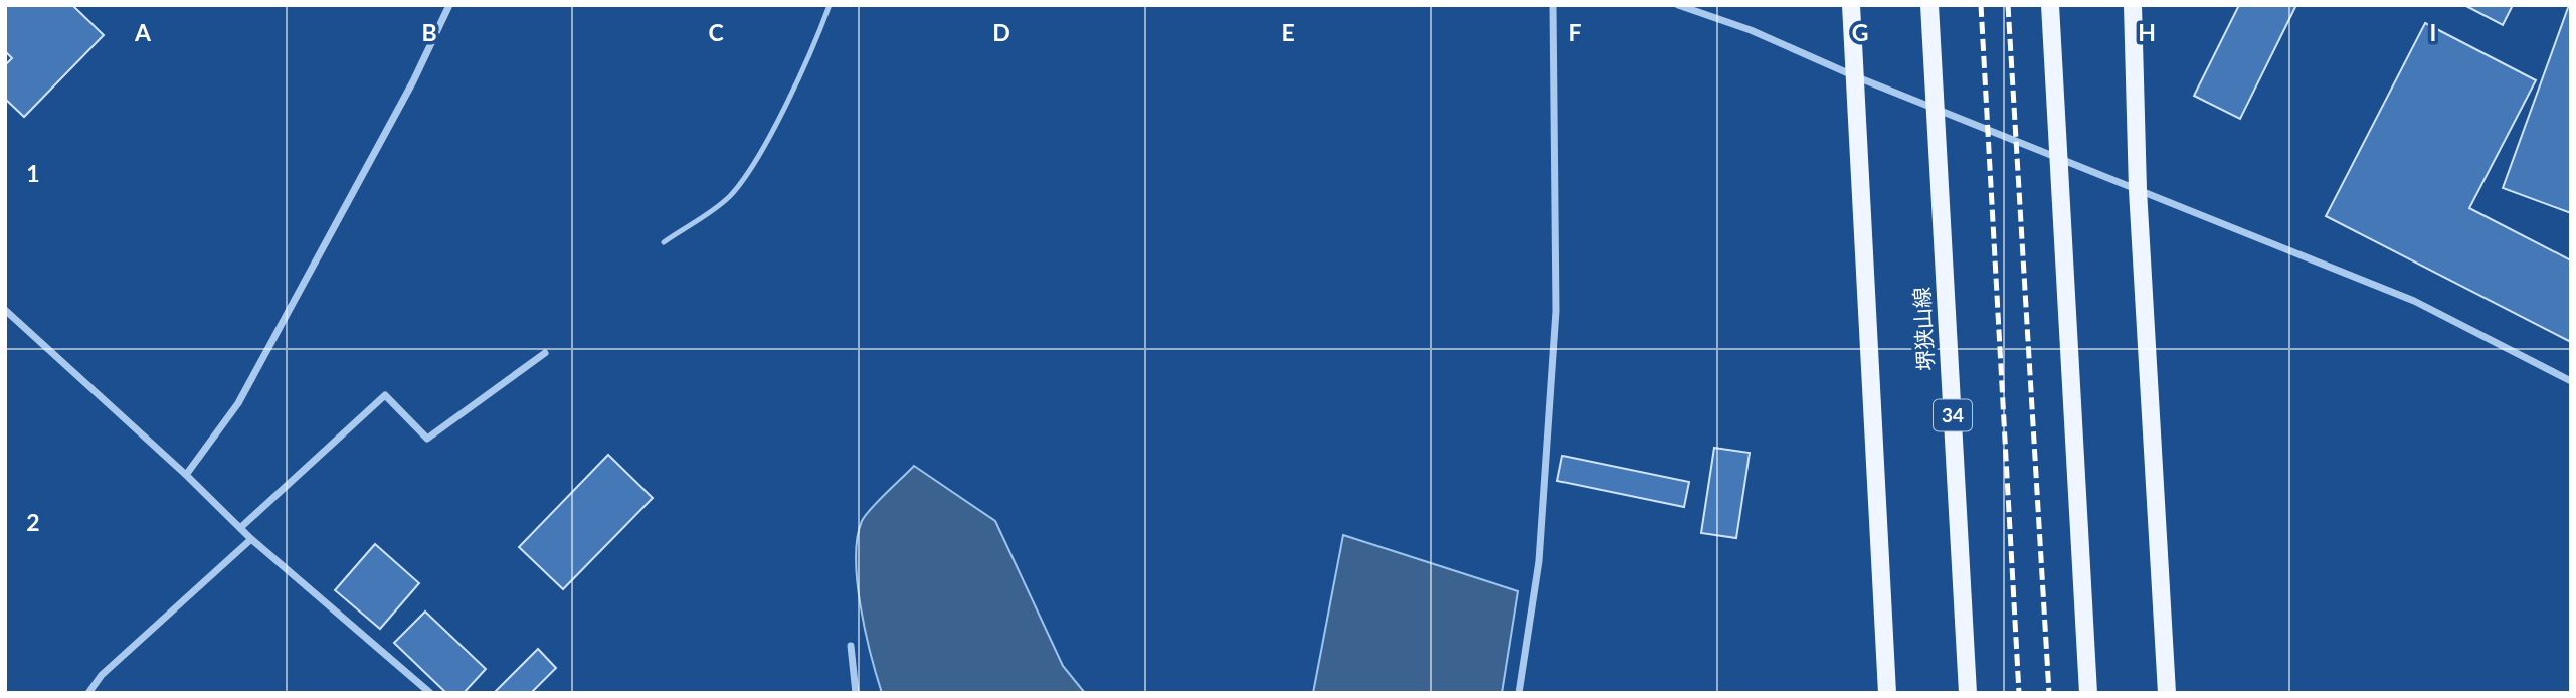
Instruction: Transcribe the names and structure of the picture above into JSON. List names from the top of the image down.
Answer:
{
  "streets": {
    "main road": ["堺狭山線", "34"]
  },
  "grid": {
    "columns": [
      "A",
      "B",
      "C",
      "D",
      "E",
      "F",
      "G",
      "H",
      "I"
    ],
    "rows": ["1", "2"]
  }
}
